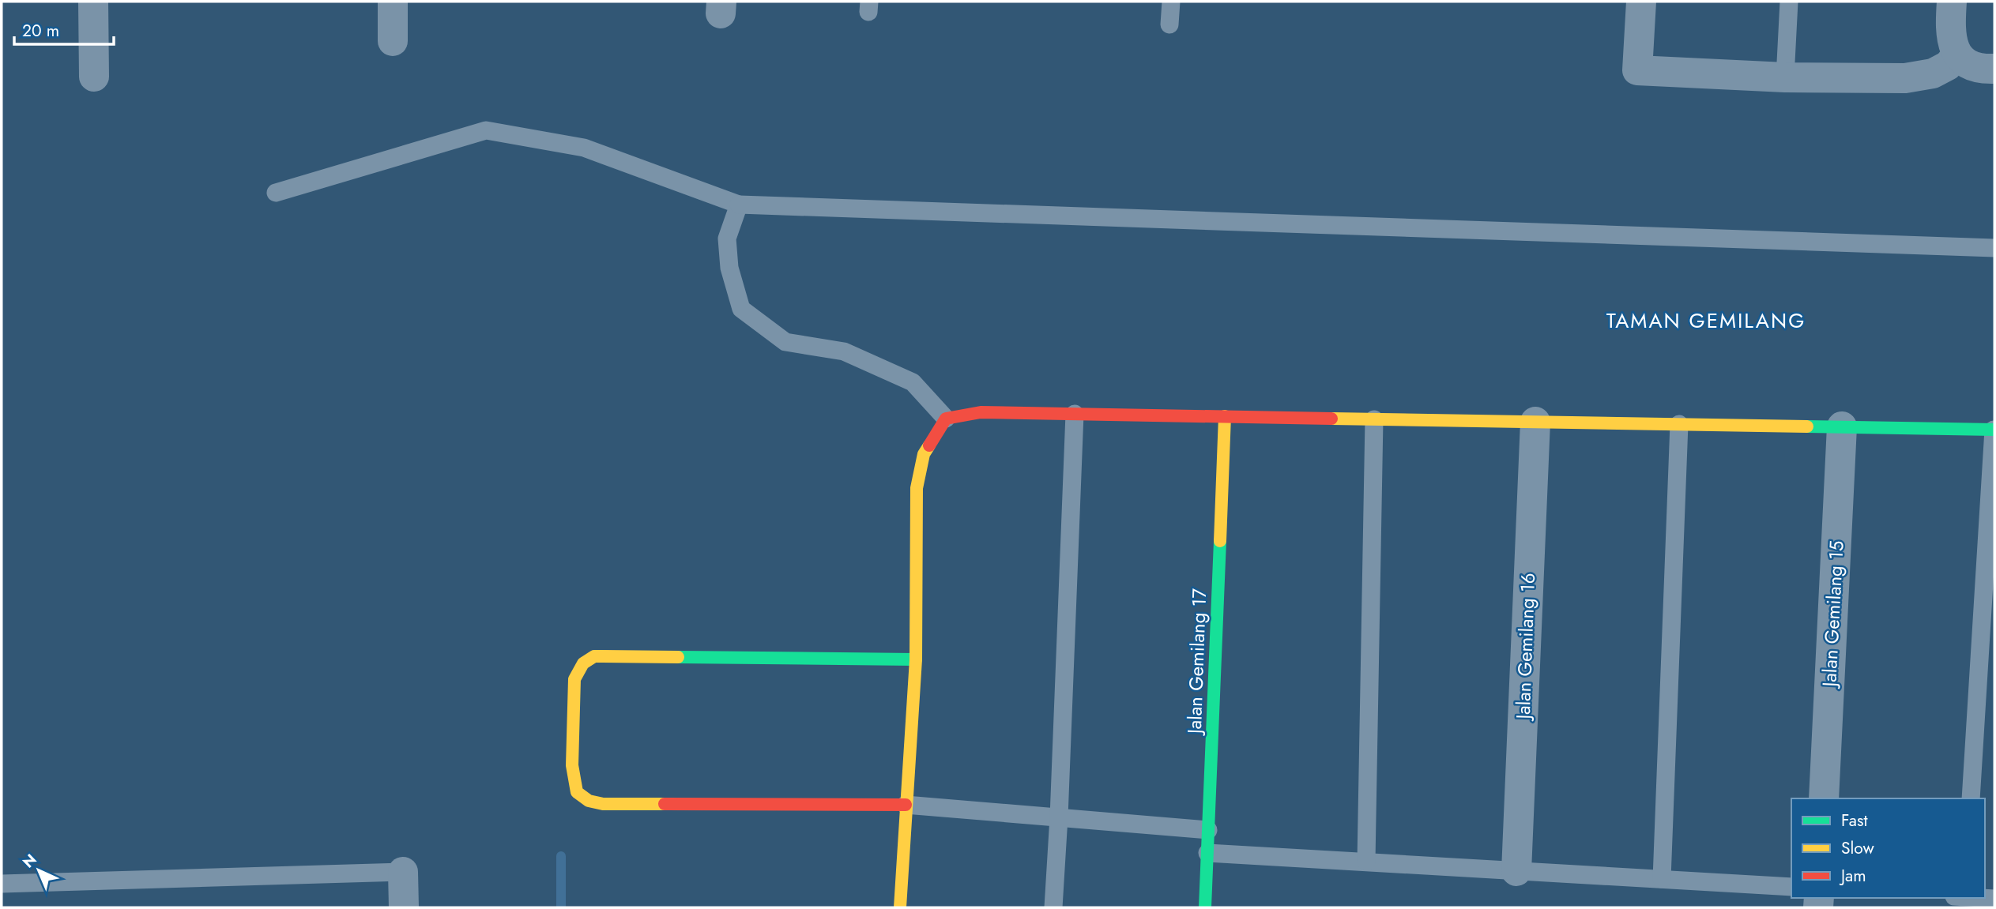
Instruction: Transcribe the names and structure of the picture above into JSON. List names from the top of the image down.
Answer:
{
  "streets": {
    "street": ["Jalan Gemilang 15", "Jalan Gemilang 16", "Jalan Gemilang 17"]
  },
  "districts": ["TAMAN GEMILANG"],
  "legend": ["Fast", "Slow", "Jam"],
  "scale_bar": "20 m",
  "north": "top left"
}
